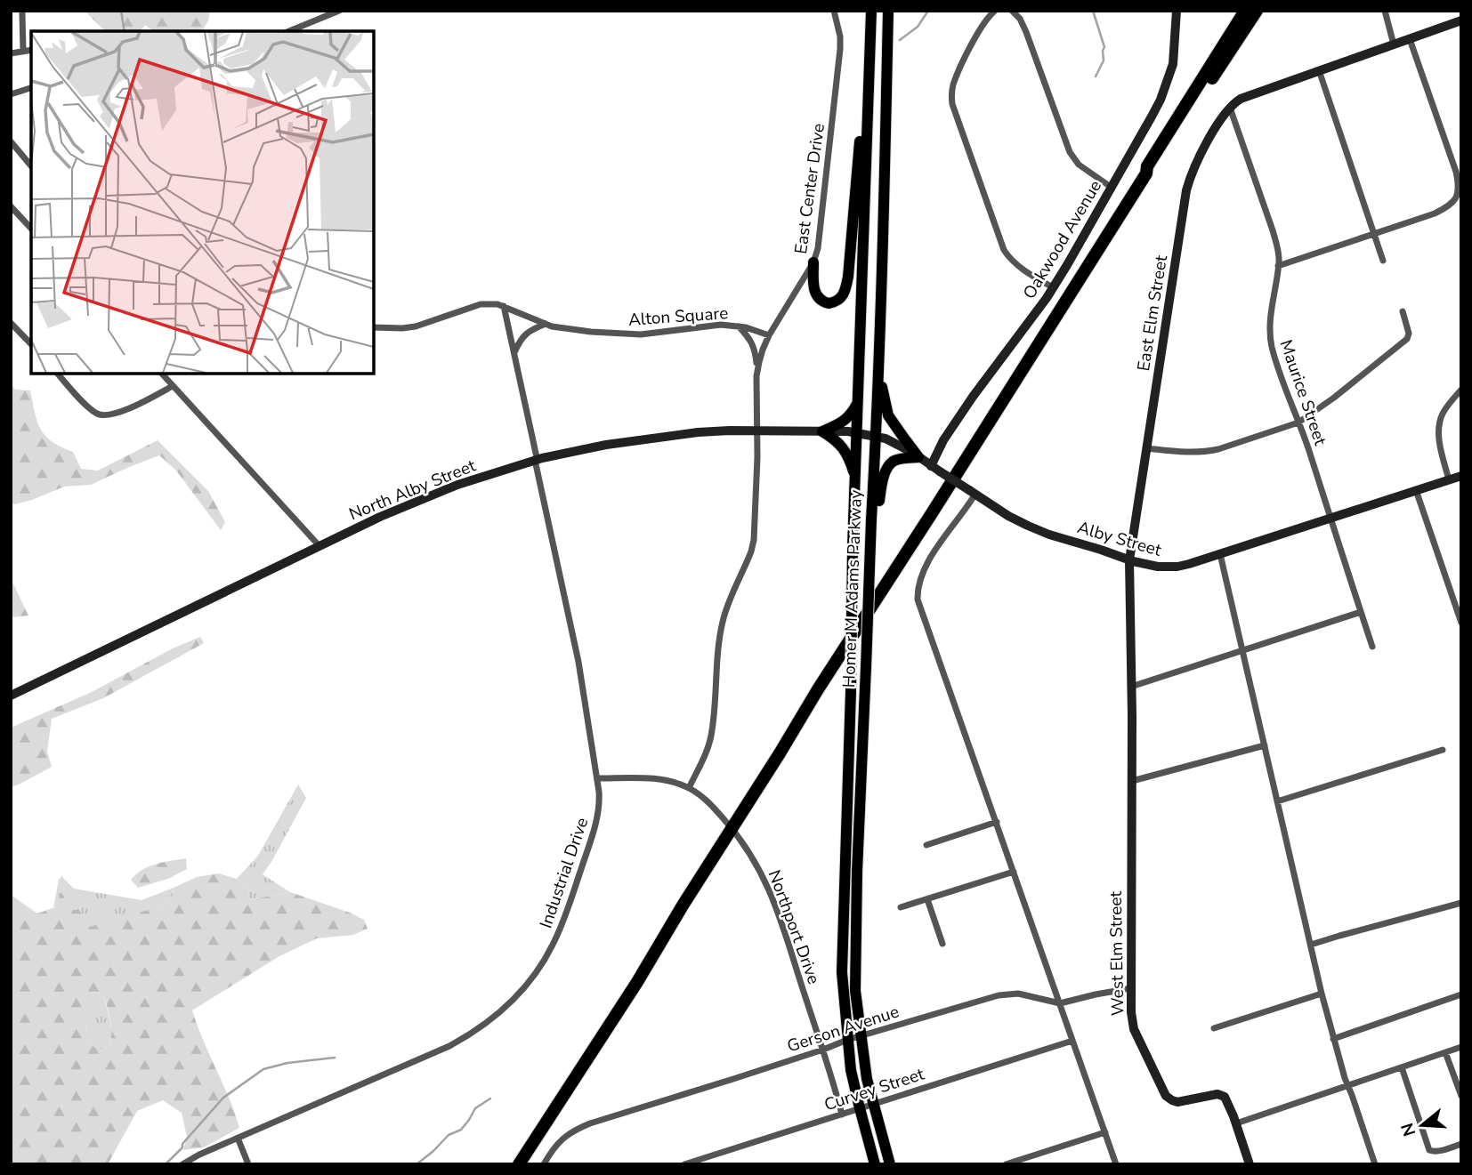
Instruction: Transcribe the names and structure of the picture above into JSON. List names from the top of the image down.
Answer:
{
  "streets": {
    "main road": ["Homer M Adams Parkway"],
    "street": [
      "East Center Drive",
      "Oakwood Avenue",
      "East Elm Street",
      "Alton Square",
      "Maurice Street",
      "North Alby Street",
      "Alby Street",
      "Industrial Drive",
      "Northport Drive",
      "West Elm Street",
      "Gerson Avenue",
      "Curvey Street"
    ]
  },
  "crossings": [
    ["East Center Drive", "Alton Square"],
    ["East Center Drive", "North Alby Street"],
    ["East Center Drive", "Northport Drive"],
    ["Oakwood Avenue", "Alby Street"],
    ["East Elm Street", "Maurice Street"],
    ["East Elm Street", "Alby Street"],
    ["East Elm Street", "West Elm Street"],
    ["Alton Square", "Industrial Drive"],
    ["Maurice Street", "Alby Street"],
    ["North Alby Street", "Alby Street"],
    ["North Alby Street", "Homer M Adams Parkway"],
    ["North Alby Street", "Industrial Drive"],
    ["Alby Street", "Homer M Adams Parkway"],
    ["Homer M Adams Parkway", "Gerson Avenue"],
    ["Homer M Adams Parkway", "Curvey Street"],
    ["Industrial Drive", "Northport Drive"],
    ["Northport Drive", "Gerson Avenue"],
    ["Northport Drive", "Curvey Street"],
    ["West Elm Street", "Gerson Avenue"]
  ],
  "north": "left"
}
